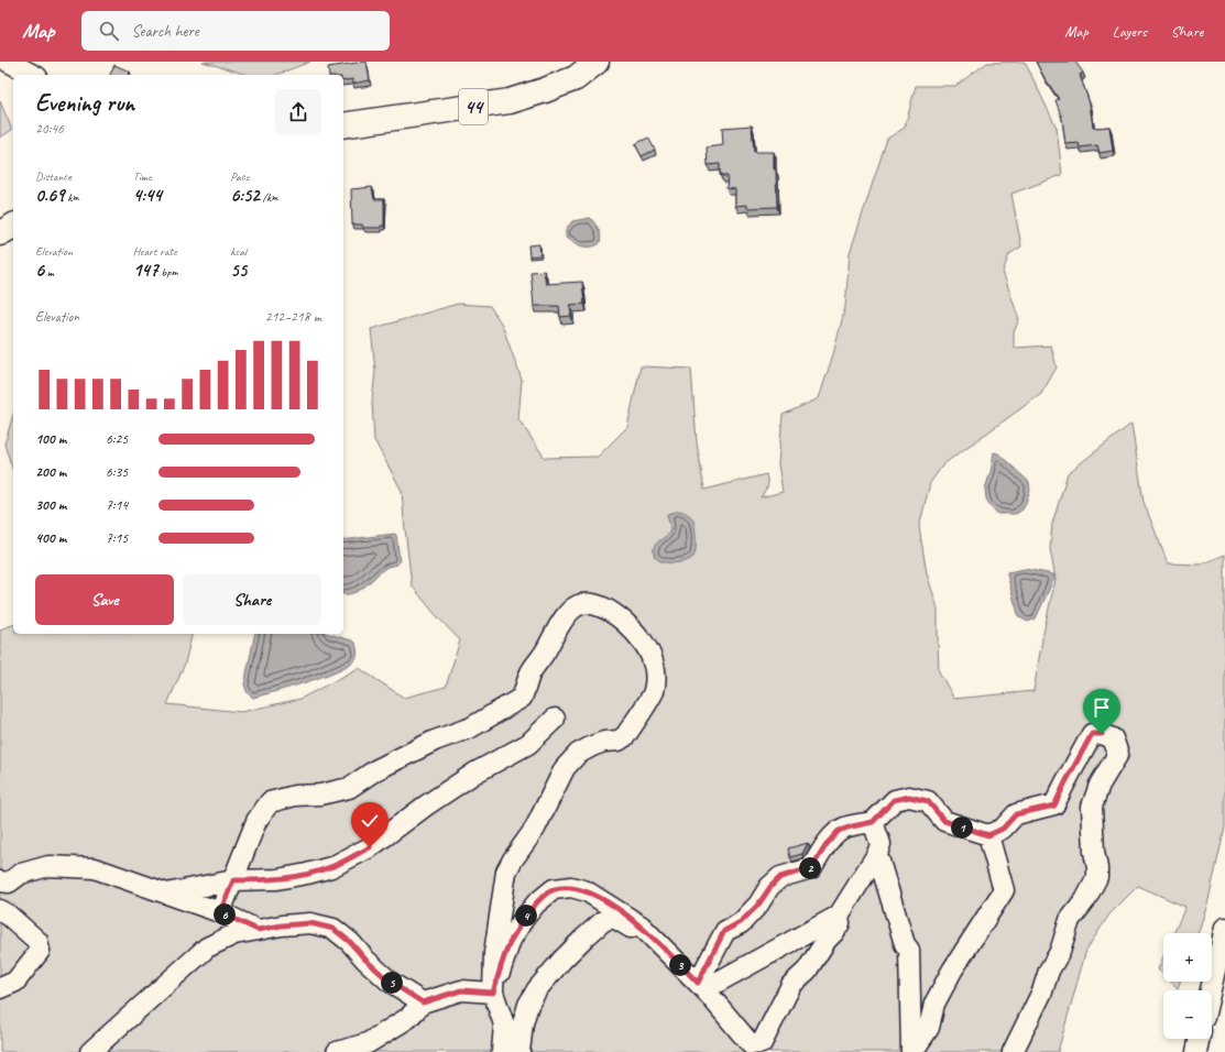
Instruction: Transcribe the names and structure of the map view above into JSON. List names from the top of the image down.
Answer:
{
  "streets": {
    "main road": ["44"]
  },
  "page": {
    "header": "Map",
    "search": "Search here",
    "nav": ["Map", "Layers", "Share"],
    "heading": ["Evening run", "20:46"],
    "stats": [
      ["Distance", "0.69 km"],
      ["Time", "4:44"],
      ["Pace", "6:52 /km"],
      ["Elevation", "6 m"],
      ["Heart rate", "147 bpm"],
      ["kcal", "55"]
    ],
    "chart": ["Elevation", "212–218 m"],
    "list": [
      {
        "name": "100 m",
        "note": "6:25"
      },
      {
        "name": "200 m",
        "note": "6:35"
      },
      {
        "name": "300 m",
        "note": "7:14"
      },
      {
        "name": "400 m",
        "note": "7:15"
      }
    ],
    "buttons": ["Save", "Share"],
    "pins": [
      "1",
      "2",
      "6",
      "4",
      "3",
      "5"
    ],
    "map_buttons": ["+", "−"]
  }
}
